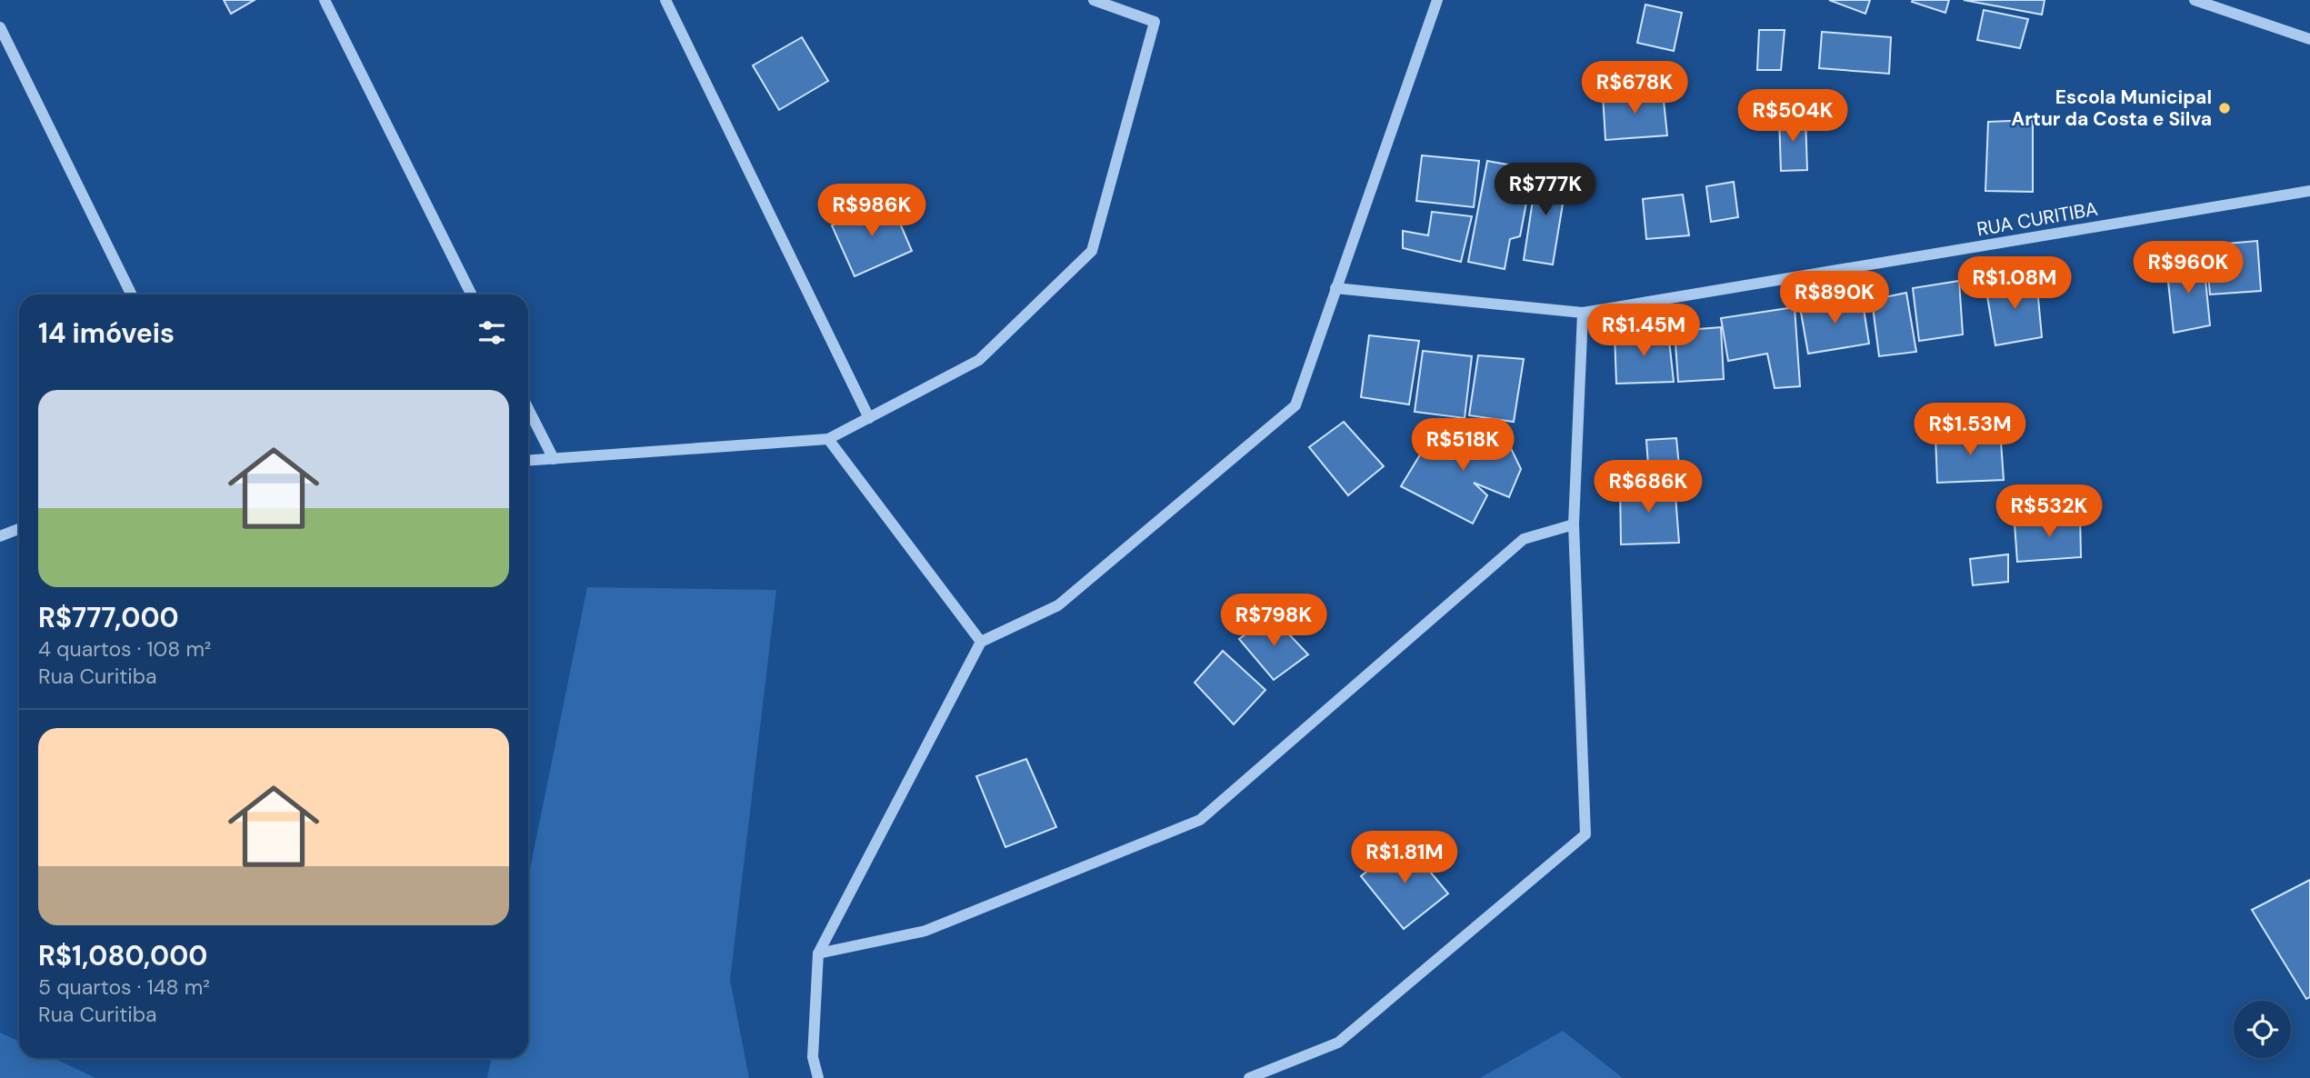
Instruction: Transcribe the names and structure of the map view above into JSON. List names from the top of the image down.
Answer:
{
  "streets": {
    "street": ["RUA CURITIBA"]
  },
  "places": ["Escola Municipal Artur da Costa e Silva"],
  "page": {
    "price": [
      "R$678K",
      "R$504K",
      "R$777K",
      "R$986K",
      "R$960K",
      "R$1.08M",
      "R$890K",
      "R$1.45M",
      "R$1.53M",
      "R$518K",
      "R$686K",
      "R$532K",
      "R$798K",
      "R$1.81M"
    ],
    "heading": "14 imóveis",
    "list": [
      {
        "name": "R$777,000",
        "note": "4 quartos · 108 m² · Rua Curitiba"
      },
      {
        "name": "R$1,080,000",
        "note": "5 quartos · 148 m² · Rua Curitiba"
      }
    ]
  }
}
